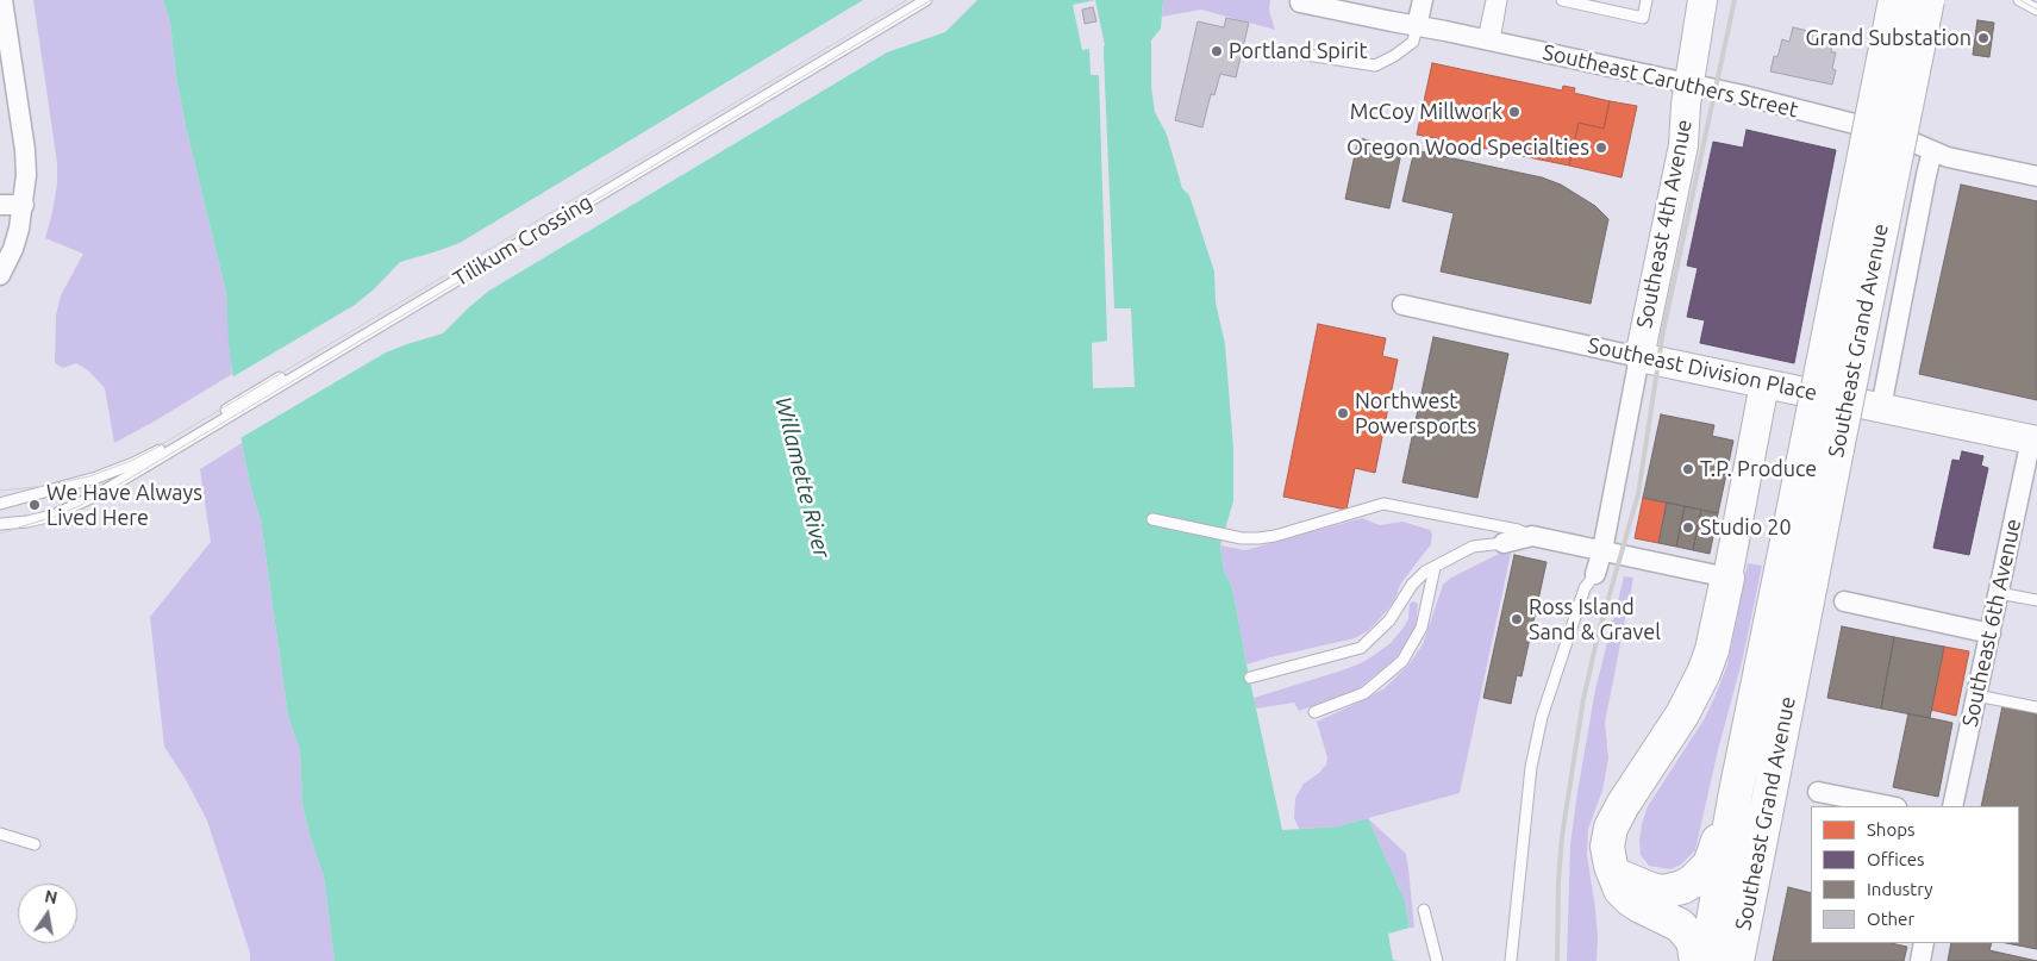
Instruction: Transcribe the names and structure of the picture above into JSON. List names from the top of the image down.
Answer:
{
  "streets": {
    "highway": ["Southeast Grand Avenue"],
    "street": [
      "Southeast Caruthers Street",
      "Southeast 4th Avenue",
      "Southeast Division Place",
      "Southeast 6th Avenue"
    ],
    "lane": ["Tilikum Crossing"]
  },
  "crossings": [
    ["Southeast Caruthers Street", "Southeast 4th Avenue"],
    ["Southeast Caruthers Street", "Southeast Grand Avenue"],
    ["Southeast 4th Avenue", "Southeast Division Place"],
    ["Southeast Grand Avenue", "Southeast Division Place"],
    ["Southeast Division Place", "Southeast 6th Avenue"]
  ],
  "water": ["Willamette River"],
  "places": [
    "Grand Substation",
    "Portland Spirit",
    "McCoy Millwork",
    "Oregon Wood Specialties",
    "Northwest Powersports",
    "T.P. Produce",
    "We Have Always Lived Here",
    "Studio 20",
    "Ross Island Sand & Gravel"
  ],
  "legend": [
    "Shops",
    "Offices",
    "Industry",
    "Other"
  ],
  "north": "top"
}
